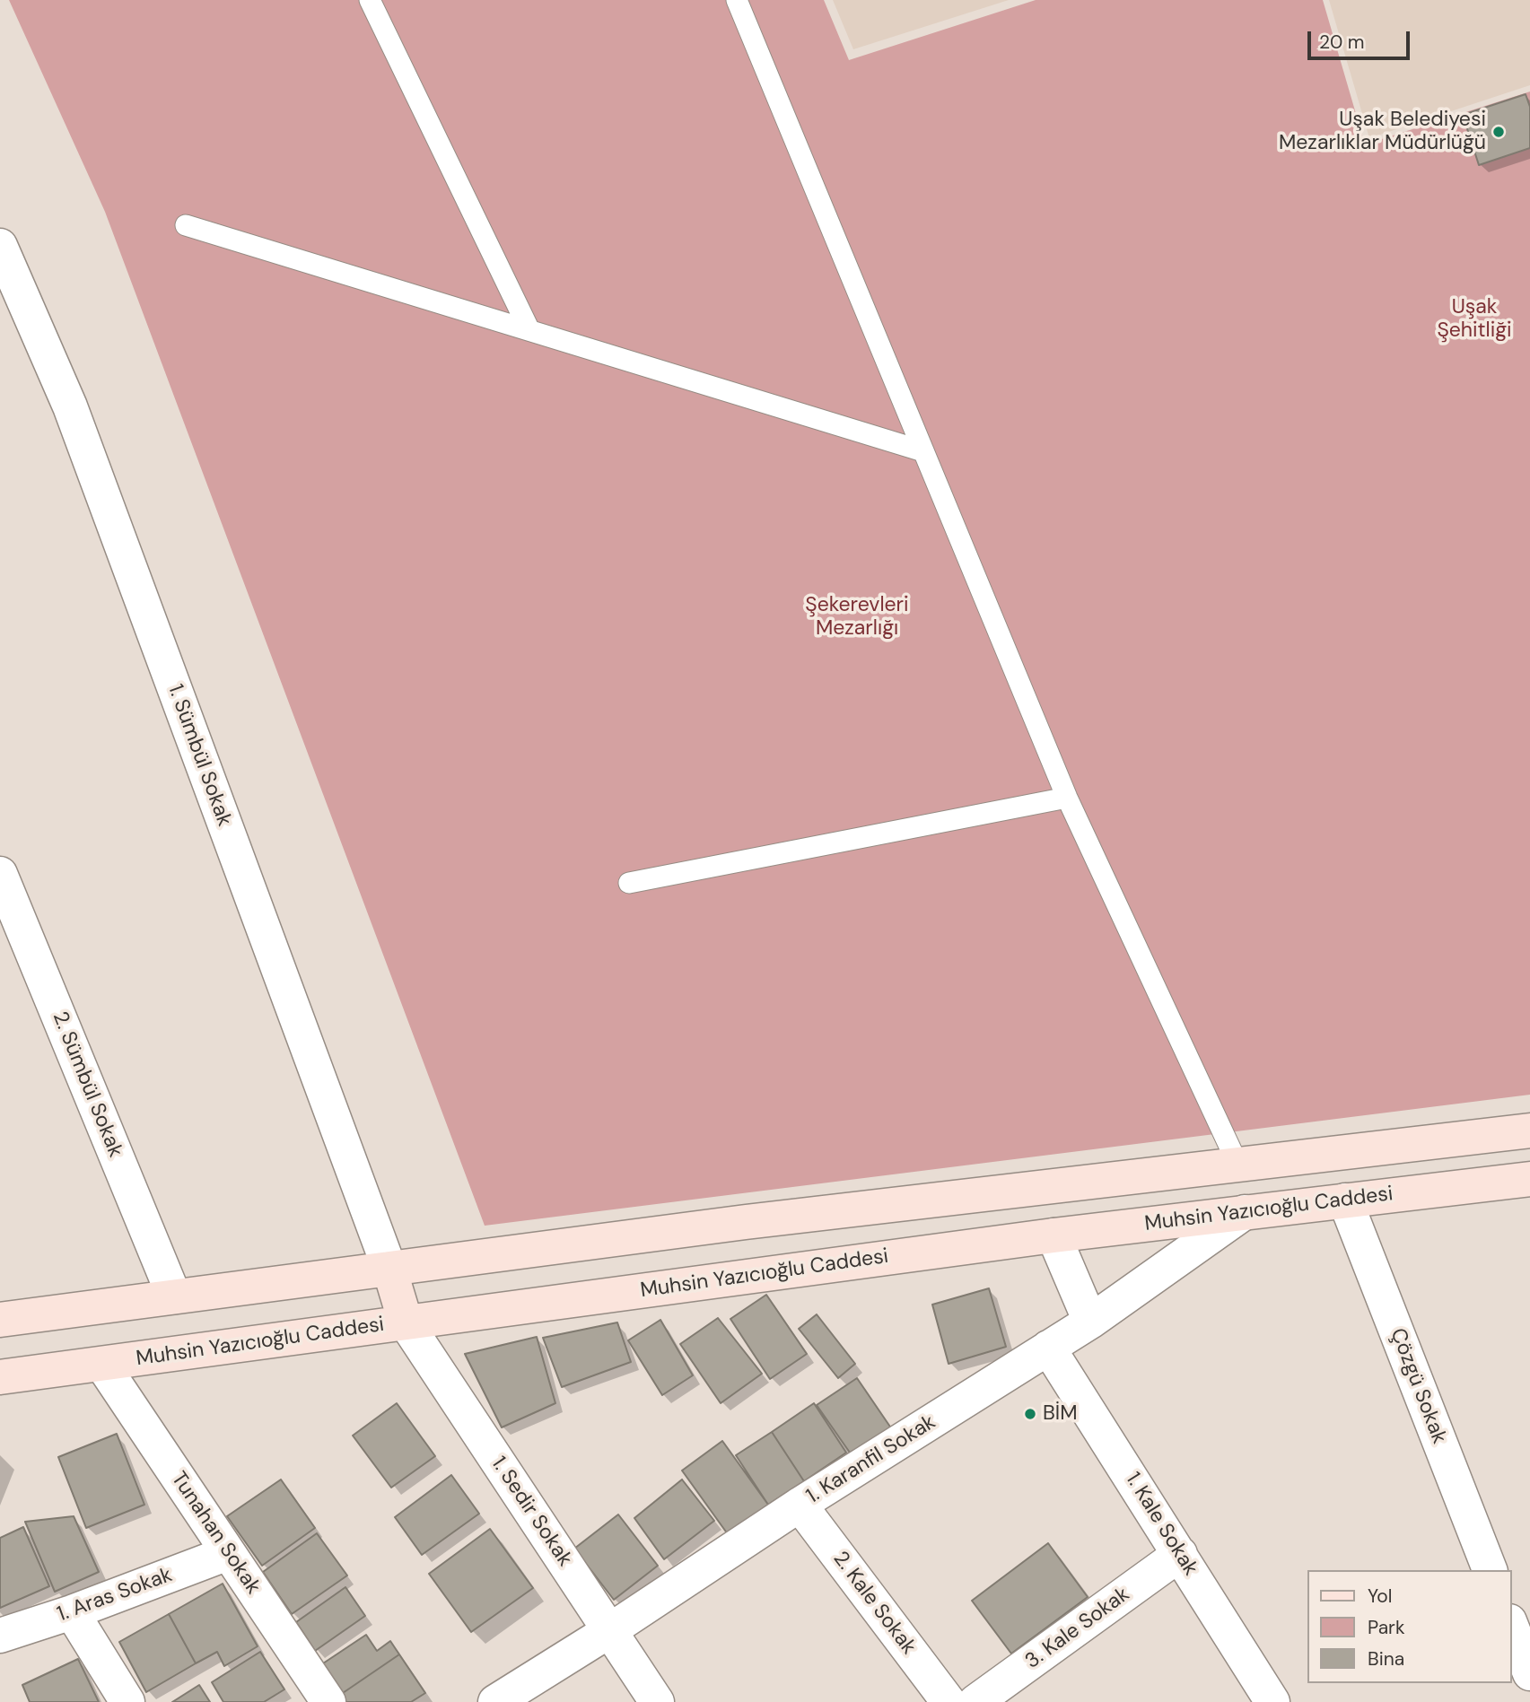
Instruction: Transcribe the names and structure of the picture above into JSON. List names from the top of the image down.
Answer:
{
  "streets": {
    "street": [
      "1. Sümbül Sokak",
      "2. Sümbül Sokak",
      "Muhsin Yazıcıoğlu Caddesi",
      "Çözgü Sokak",
      "1. Karanfil Sokak",
      "1. Sedir Sokak",
      "1. Kale Sokak",
      "Tunahan Sokak",
      "1. Aras Sokak",
      "2. Kale Sokak",
      "3. Kale Sokak"
    ]
  },
  "crossings": [
    ["Muhsin Yazıcıoğlu Caddesi", "Çözgü Sokak"],
    ["Muhsin Yazıcıoğlu Caddesi", "1. Karanfil Sokak"],
    ["Muhsin Yazıcıoğlu Caddesi", "1. Sedir Sokak"],
    ["Muhsin Yazıcıoğlu Caddesi", "Tunahan Sokak"],
    ["1. Karanfil Sokak", "1. Sedir Sokak"],
    ["1. Karanfil Sokak", "1. Kale Sokak"],
    ["1. Karanfil Sokak", "2. Kale Sokak"],
    ["1. Kale Sokak", "3. Kale Sokak"],
    ["Tunahan Sokak", "1. Aras Sokak"]
  ],
  "parks": ["Uşak Şehitliği", "Şekerevleri Mezarlığı"],
  "places": ["Uşak Belediyesi Mezarlıklar Müdürlüğü", "BİM"],
  "legend": ["Yol", "Park", "Bina"],
  "scale_bar": "20 m"
}
